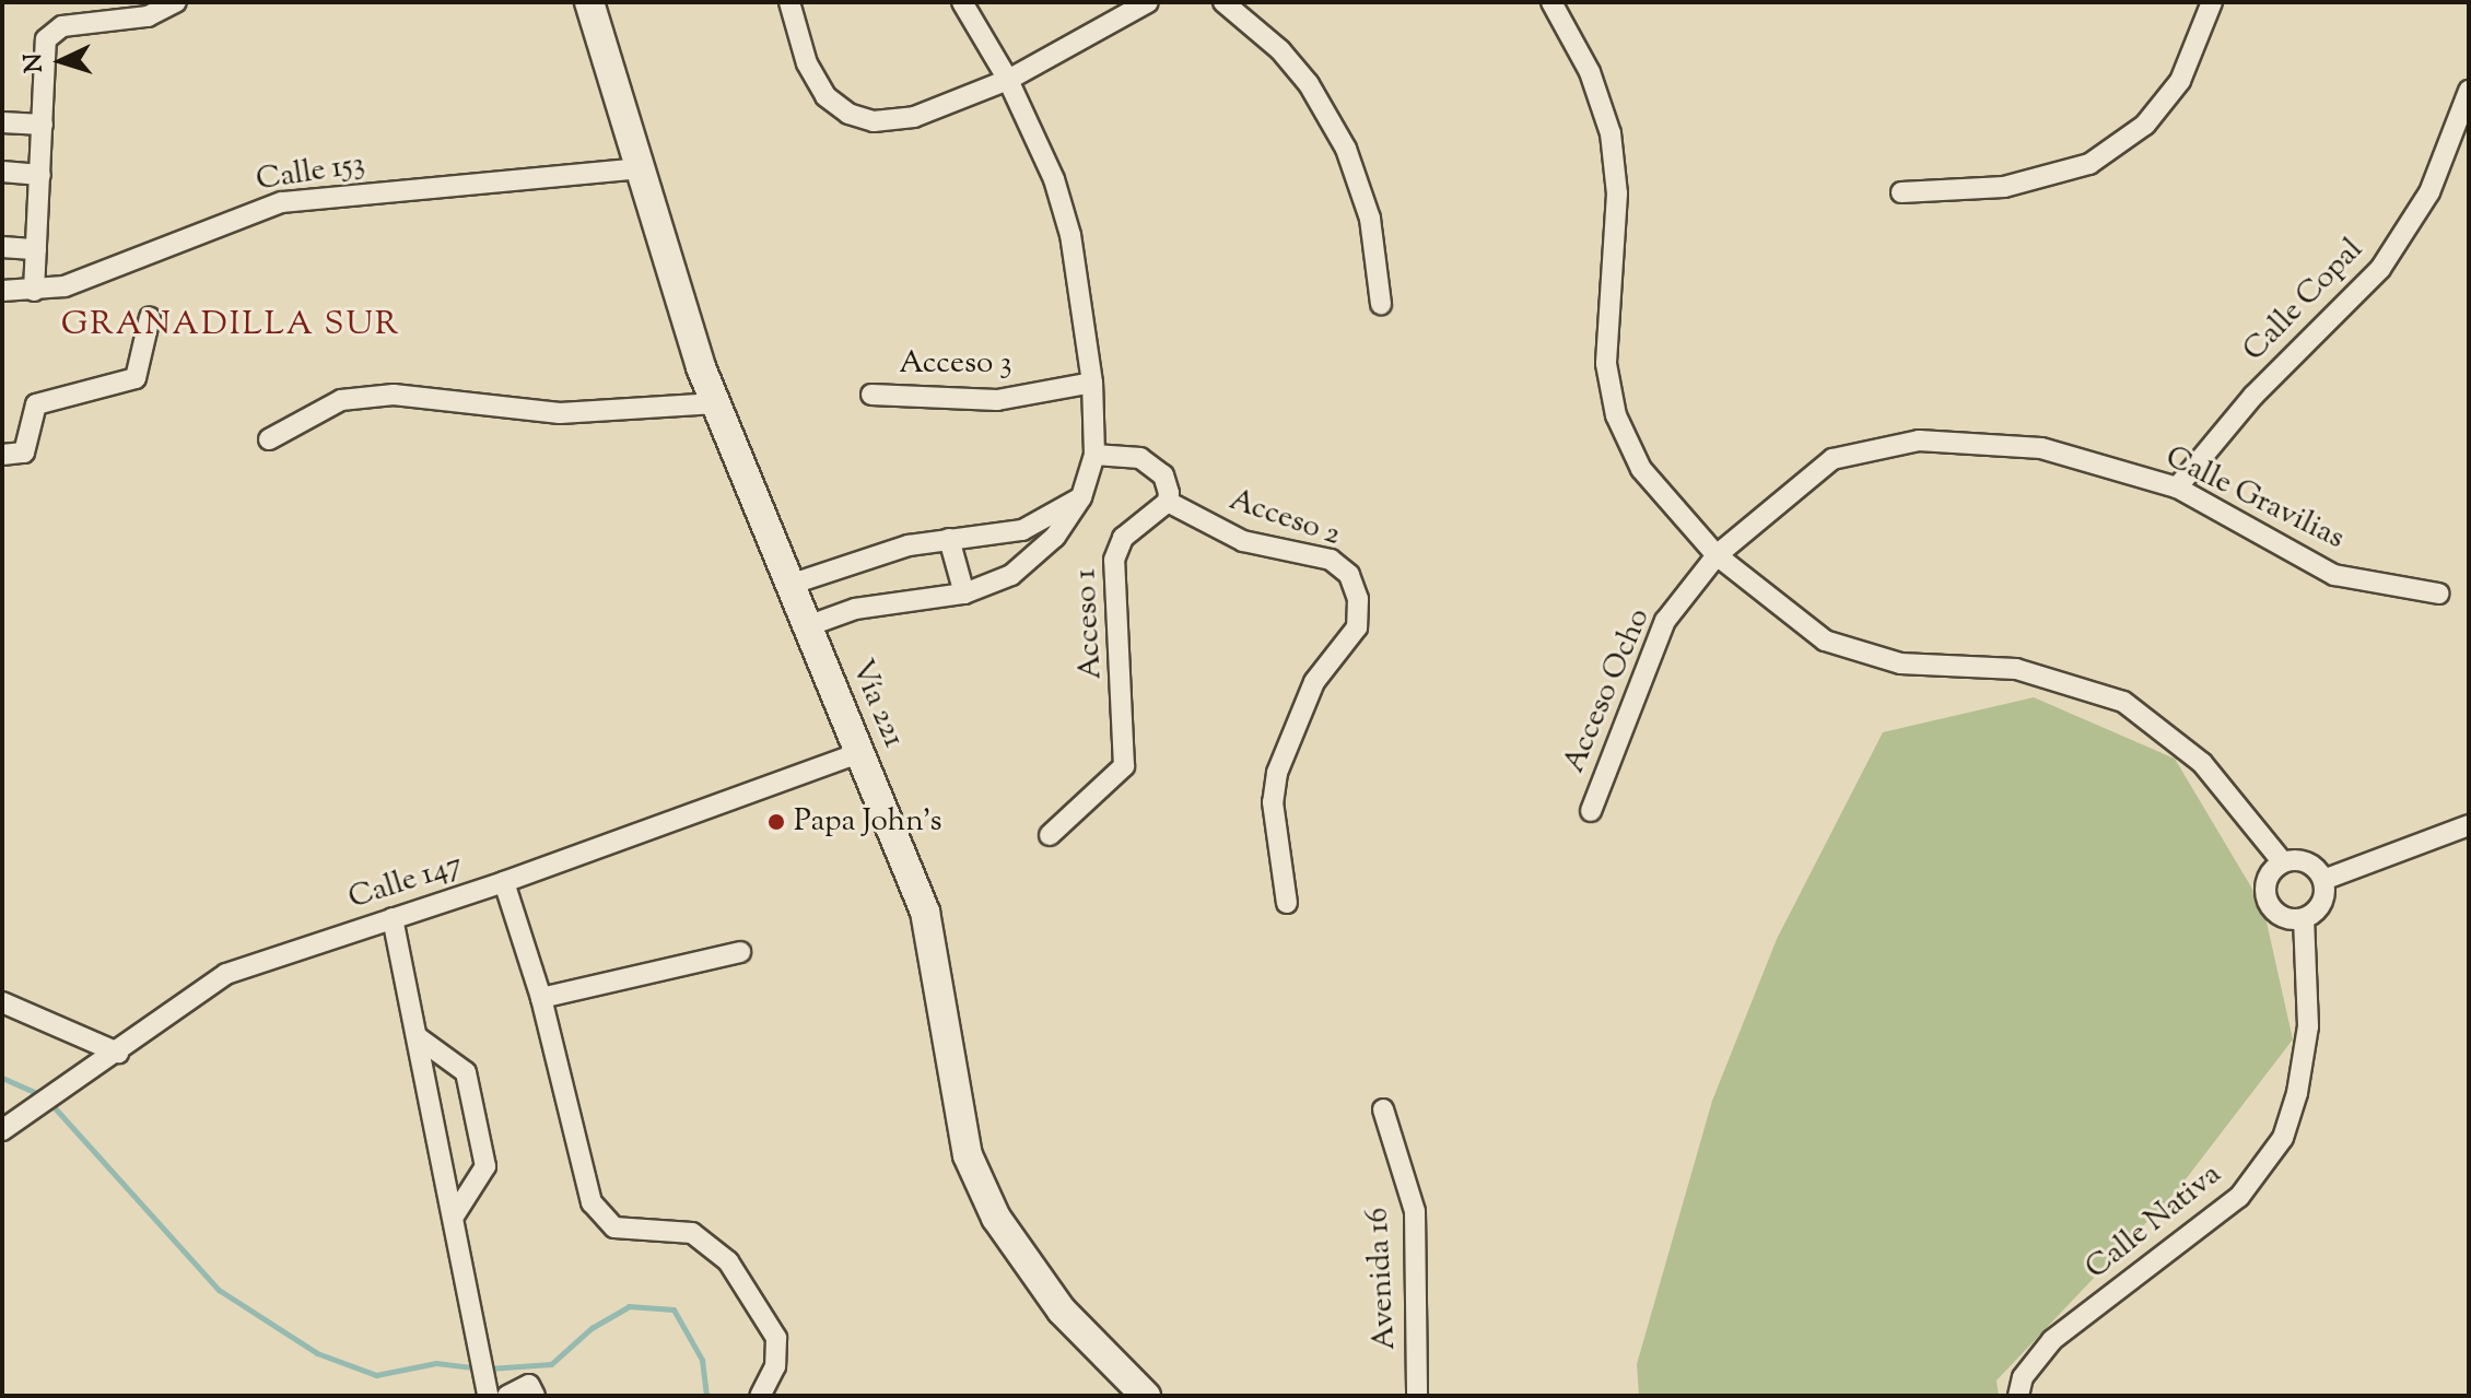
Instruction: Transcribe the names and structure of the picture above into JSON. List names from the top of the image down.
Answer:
{
  "streets": {
    "main road": ["Vía 221"],
    "street": [
      "Calle 153",
      "Calle Copal",
      "Acceso 3",
      "Calle Gravilias",
      "Acceso 2",
      "Acceso 1",
      "Acceso Ocho",
      "Calle 147",
      "Calle Nativa",
      "Avenida 16"
    ]
  },
  "crossings": [
    ["Calle 153", "Vía 221"],
    ["Calle Copal", "Calle Gravilias"],
    ["Calle Gravilias", "Acceso Ocho"],
    ["Acceso 2", "Acceso 1"],
    ["Vía 221", "Calle 147"]
  ],
  "districts": ["GRANADILLA SUR"],
  "places": ["Papa John's"],
  "north": "left"
}
